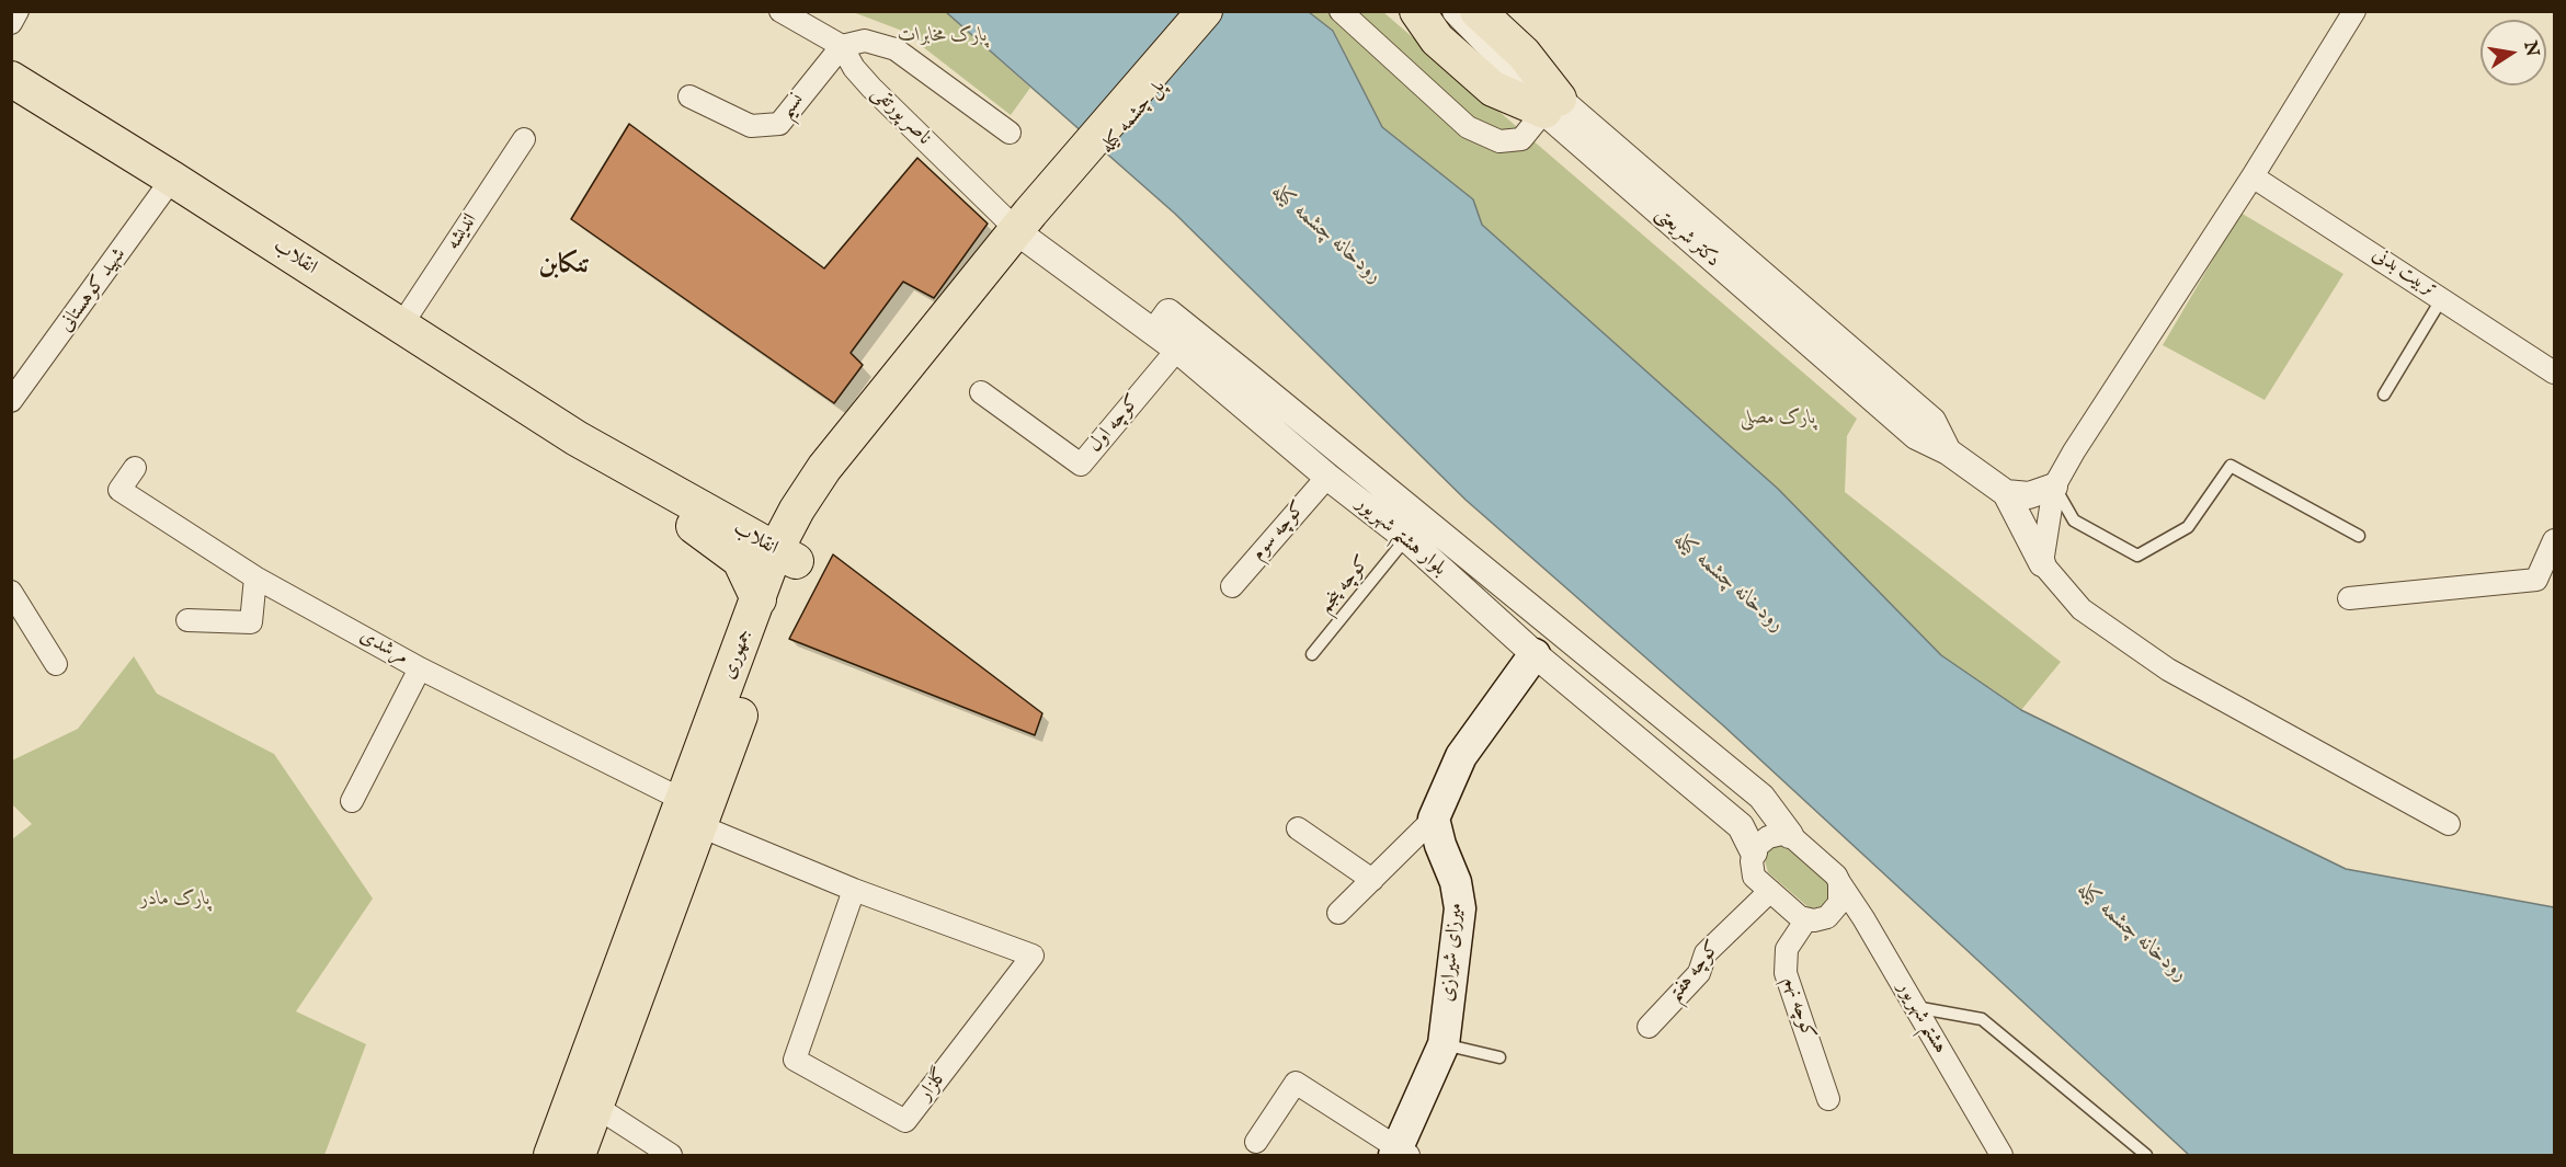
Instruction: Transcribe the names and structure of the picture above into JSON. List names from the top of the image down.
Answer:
{
  "streets": {
    "main road": [
      "پل چشمه کیله",
      "انقلاب",
      "جمهوری",
      "میرزای شیرازی"
    ],
    "street": [
      "نسیم",
      "ناصر پورتقی",
      "اندیشه",
      "دکتر شریعتی",
      "تربیت بدنی",
      "شهید کوهستانی",
      "کوچه اول",
      "کوچه سوم",
      "بلوار هشتم شهریور",
      "مرشدی",
      "کوچه هفتم",
      "کوچه نهم",
      "هشتم شهریور",
      "گلزار"
    ],
    "lane": ["کوچه پنجم"]
  },
  "crossings": [
    ["نسیم", "ناصر پورتقی"],
    ["ناصر پورتقی", "پل چشمه کیله"],
    ["ناصر پورتقی", "بلوار هشتم شهریور"],
    ["ناصر پورتقی", "جمهوری"],
    ["پل چشمه کیله", "بلوار هشتم شهریور"],
    ["پل چشمه کیله", "جمهوری"],
    ["اندیشه", "انقلاب"],
    ["انقلاب", "شهید کوهستانی"],
    ["انقلاب", "جمهوری"],
    ["کوچه اول", "بلوار هشتم شهریور"],
    ["کوچه سوم", "بلوار هشتم شهریور"],
    ["بلوار هشتم شهریور", "کوچه پنجم"],
    ["بلوار هشتم شهریور", "جمهوری"],
    ["بلوار هشتم شهریور", "کوچه هفتم"],
    ["بلوار هشتم شهریور", "کوچه نهم"],
    ["بلوار هشتم شهریور", "هشتم شهریور"],
    ["مرشدی", "جمهوری"],
    ["مرشدی", "گلزار"],
    ["جمهوری", "گلزار"],
    ["کوچه هفتم", "کوچه نهم"],
    ["کوچه هفتم", "هشتم شهریور"],
    ["کوچه نهم", "هشتم شهریور"]
  ],
  "districts": ["تنکابن"],
  "water": ["رودخانه چشمه کیله"],
  "parks": ["پارک مخابرات", "پارک مصلی", "پارک مادر"],
  "north": "right"
}
